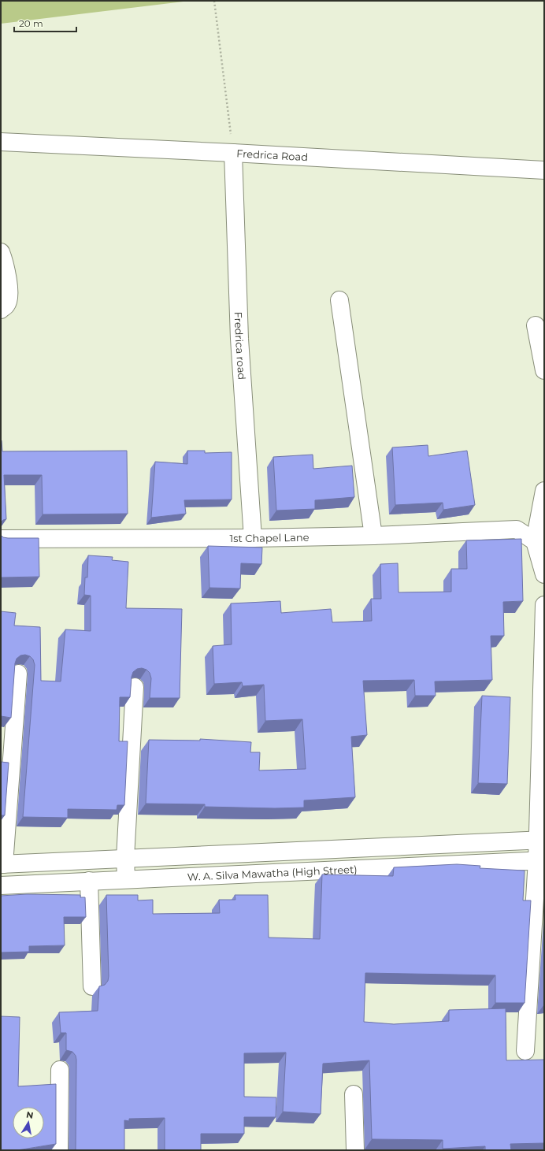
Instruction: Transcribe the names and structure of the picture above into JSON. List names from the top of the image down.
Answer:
{
  "streets": {
    "street": [
      "Fredrica Road",
      "Fredrica road",
      "1st Chapel Lane",
      "W. A. Silva Mawatha (High Street)"
    ]
  },
  "crossings": [
    ["Fredrica Road", "Fredrica road"],
    ["Fredrica road", "1st Chapel Lane"]
  ],
  "scale_bar": "20 m",
  "north": "top"
}
